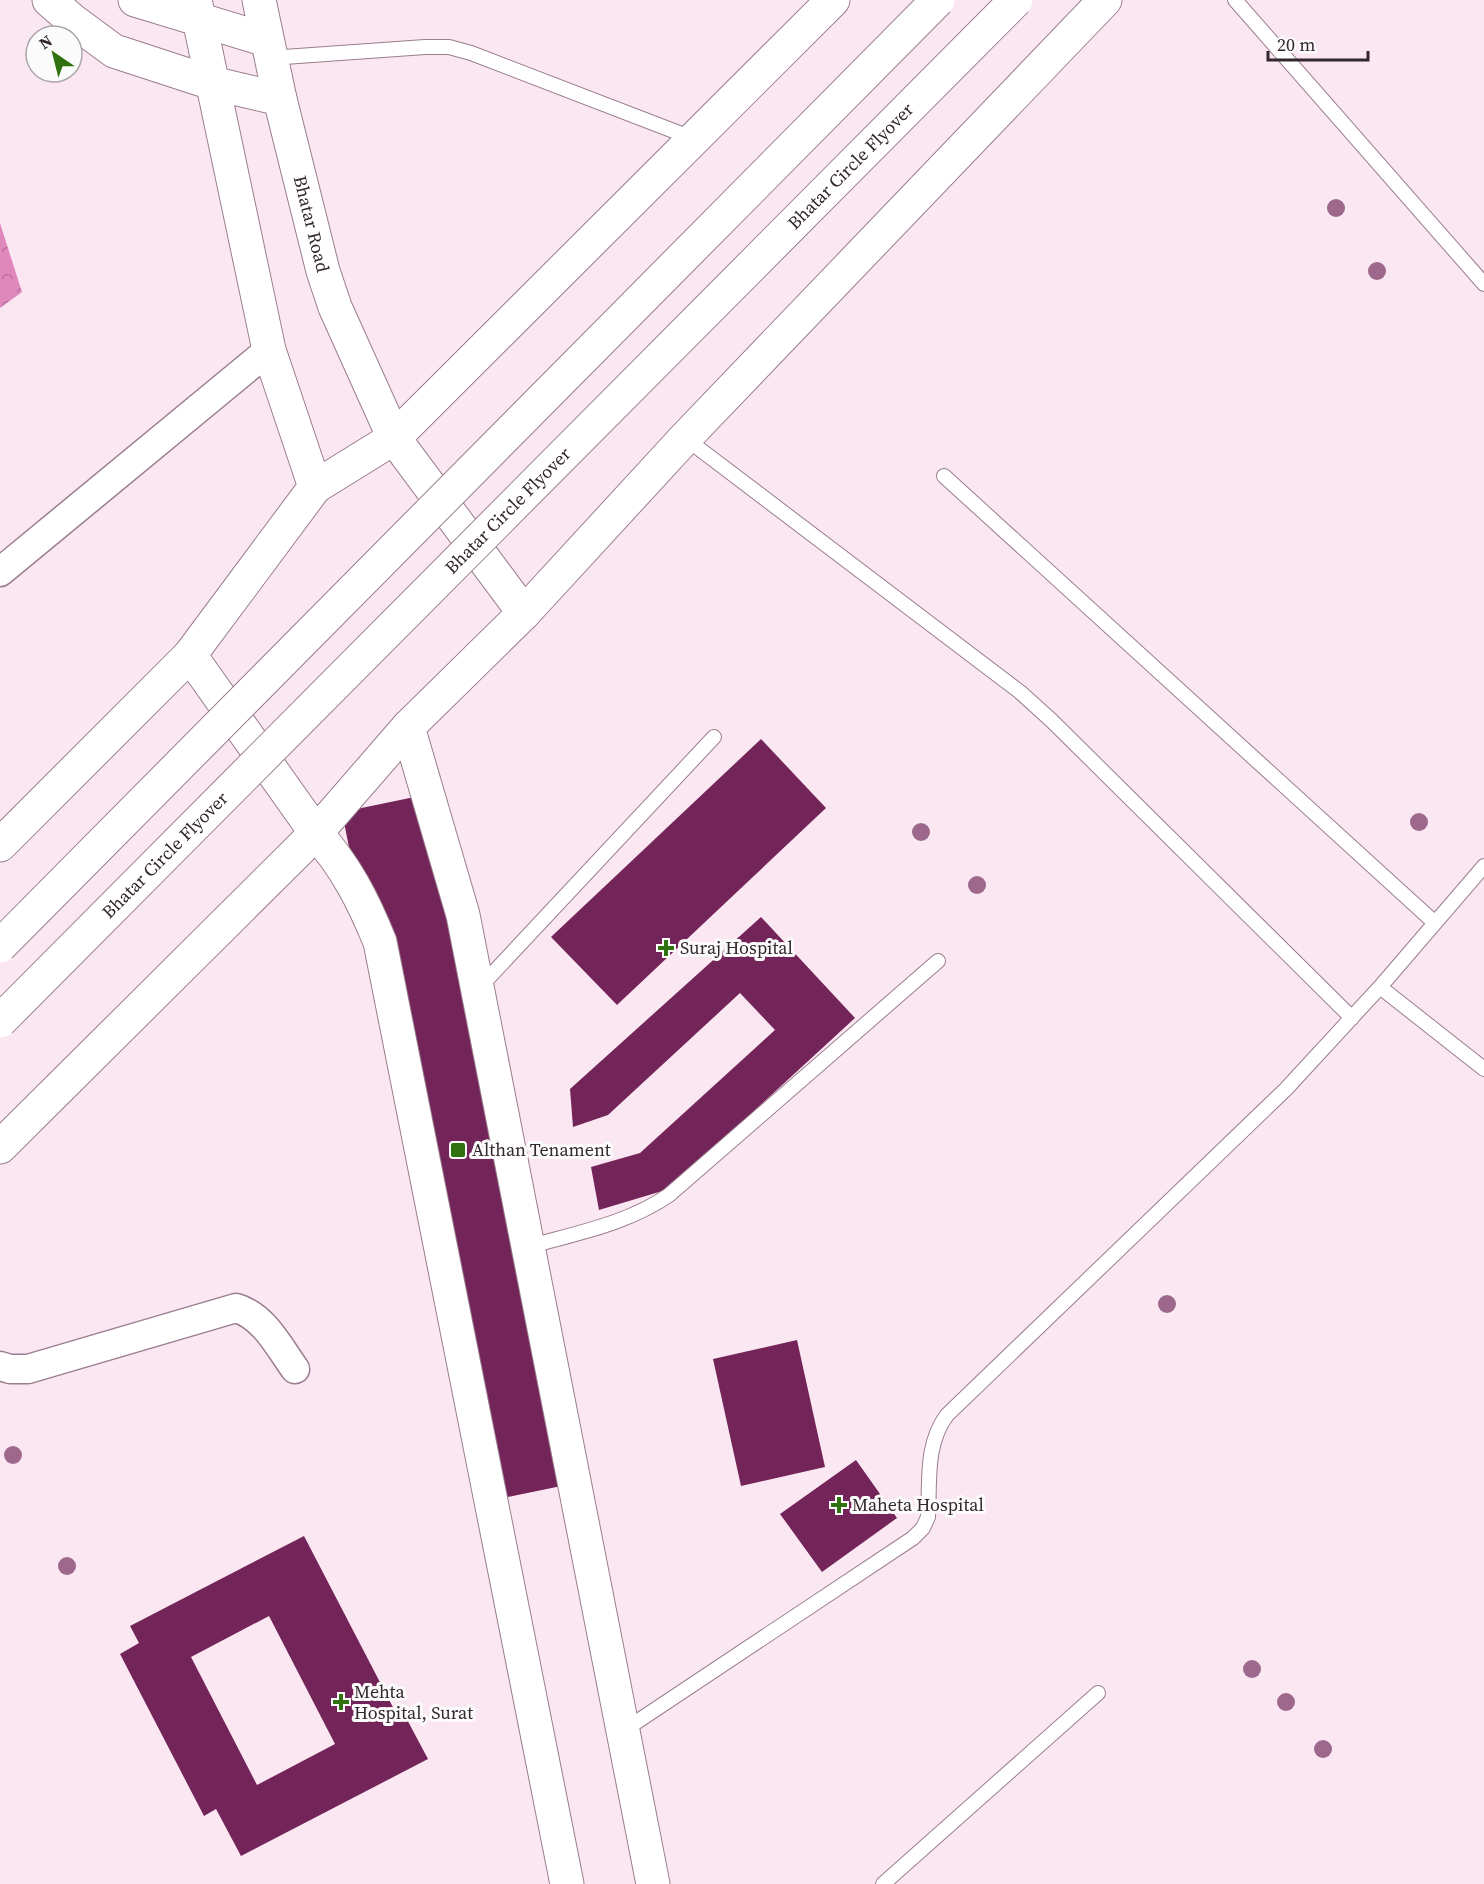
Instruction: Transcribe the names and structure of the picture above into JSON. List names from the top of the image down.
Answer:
{
  "streets": {
    "main road": ["Bhatar Circle Flyover", "Bhatar Road"]
  },
  "places": {
    "health": ["Suraj Hospital", "Maheta Hospital", "Mehta Hospital, Surat"],
    "transit": ["Althan Tenament"]
  },
  "scale_bar": "20 m",
  "north": "top left"
}
